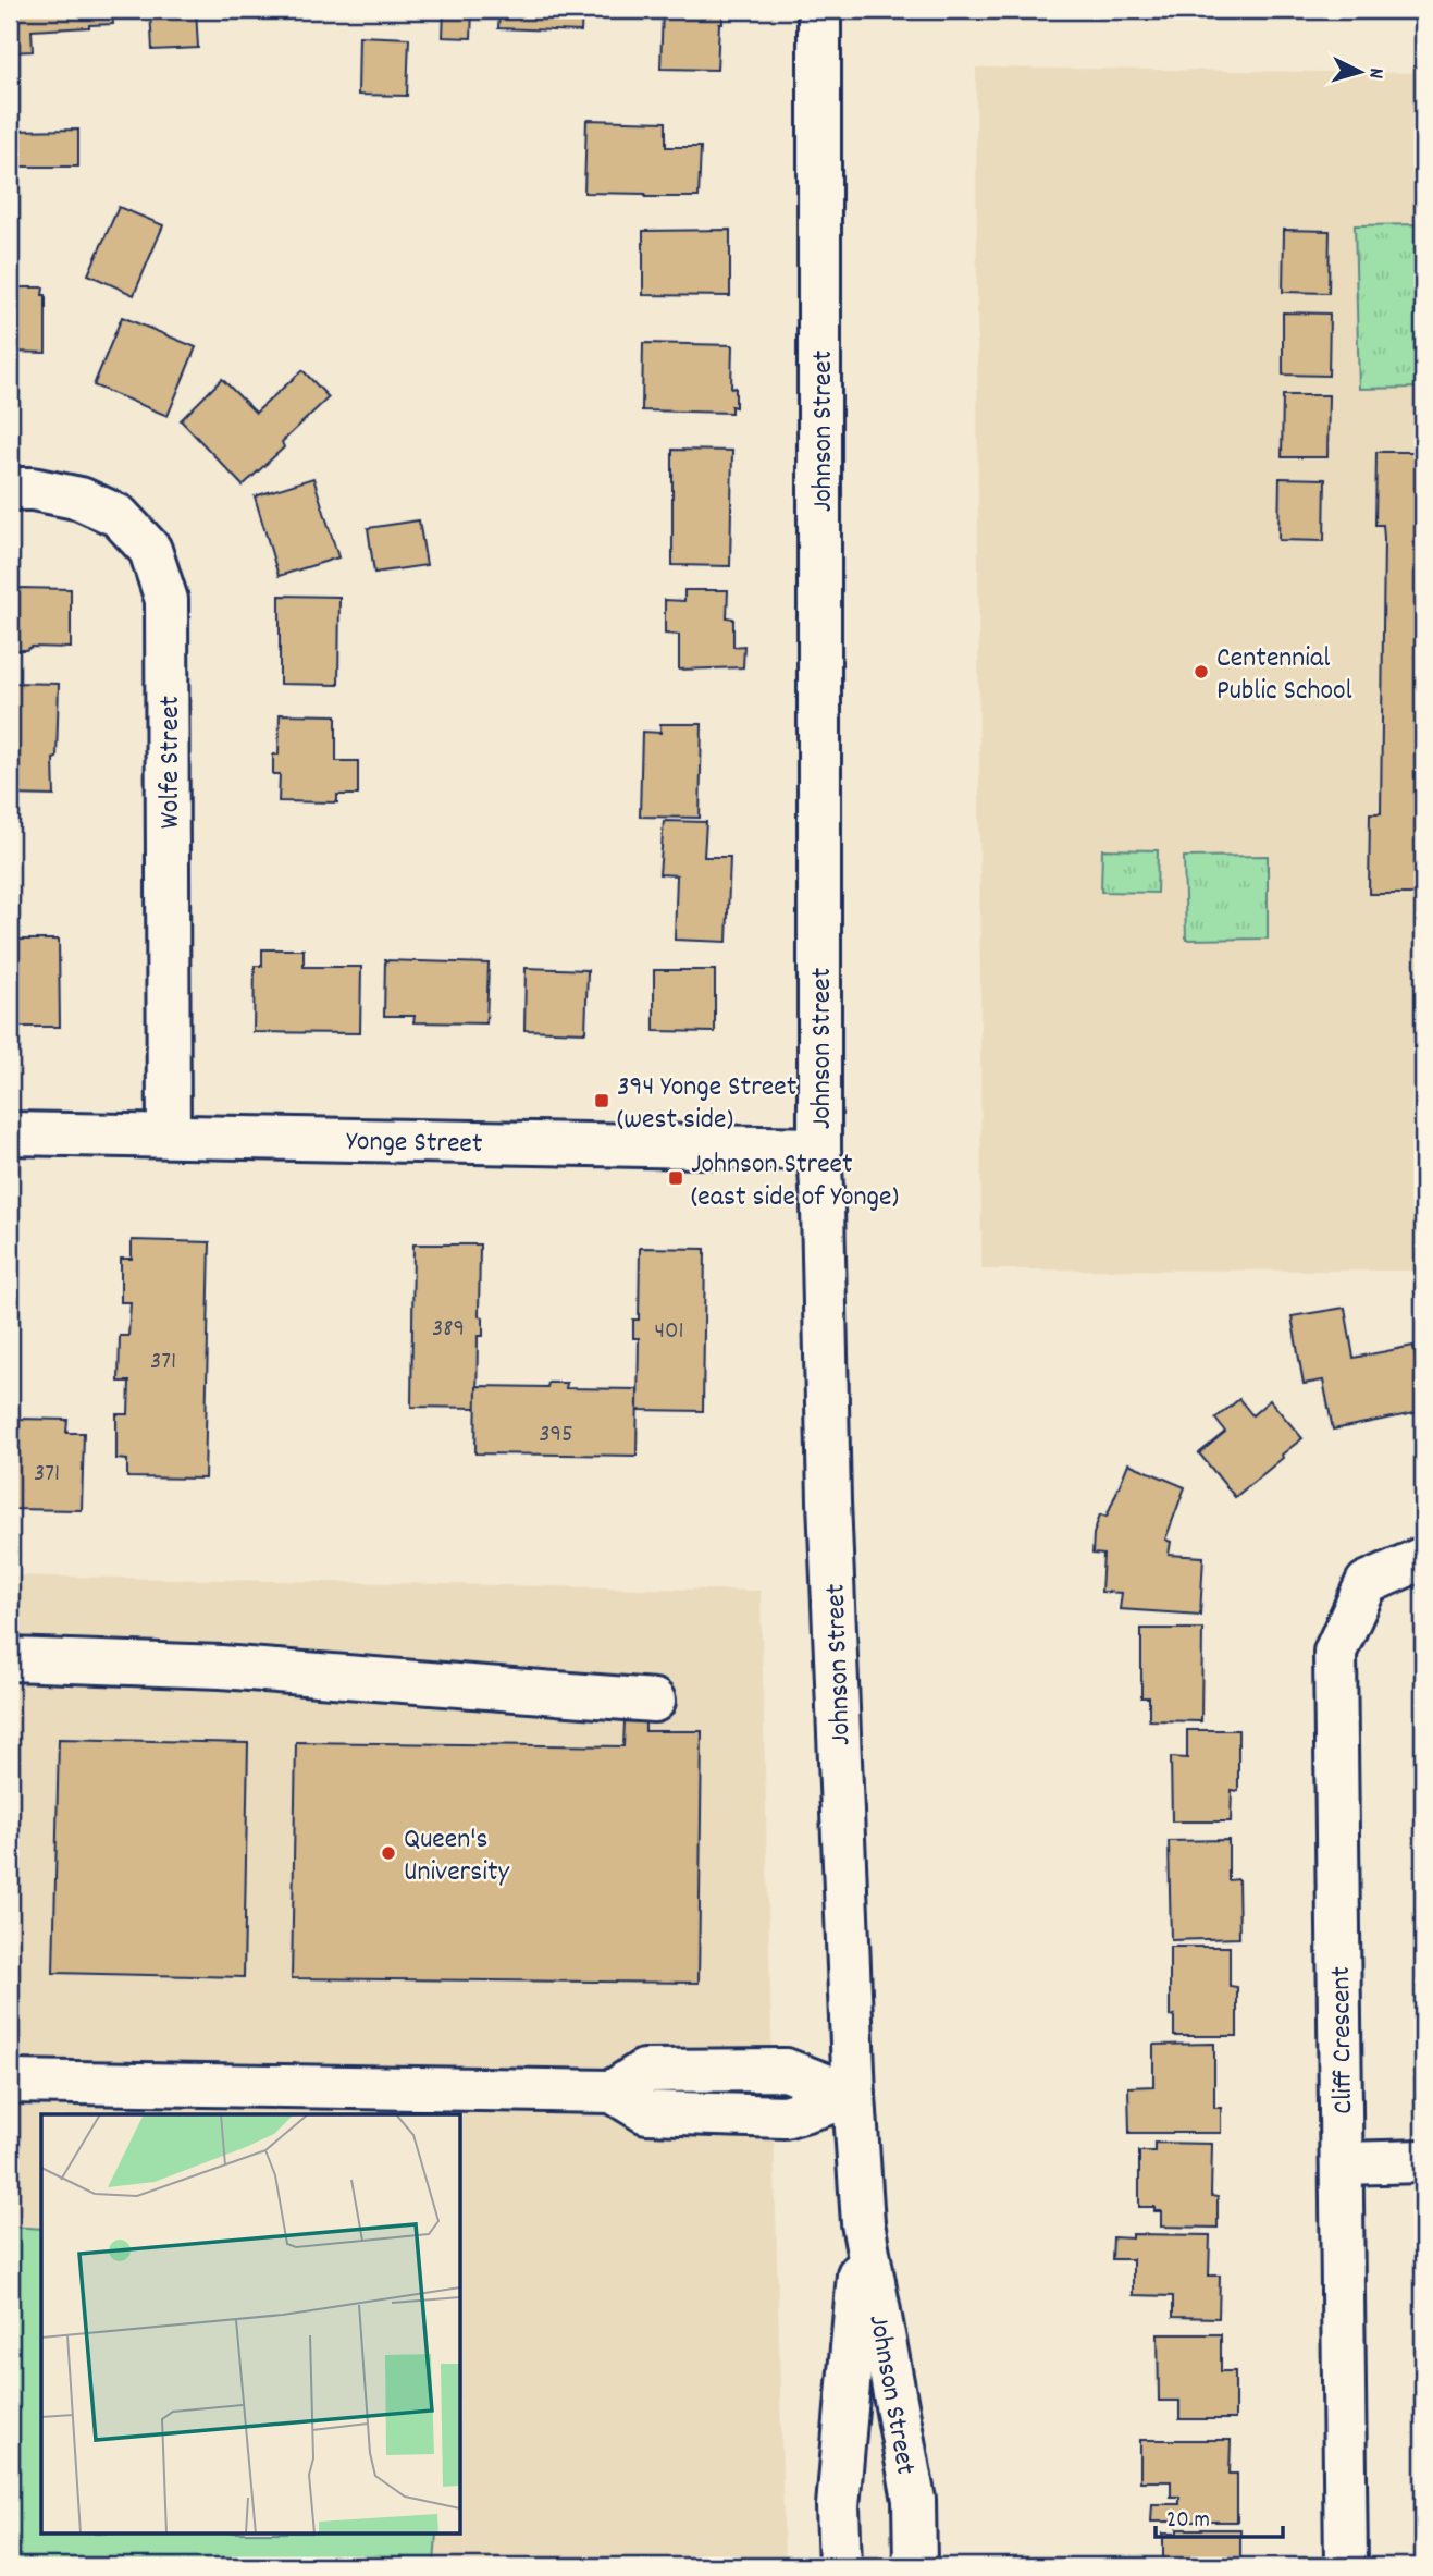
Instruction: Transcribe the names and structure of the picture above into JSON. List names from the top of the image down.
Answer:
{
  "streets": {
    "street": [
      "Johnson Street",
      "Wolfe Street",
      "Yonge Street",
      "Cliff Crescent"
    ]
  },
  "crossings": [
    ["Johnson Street", "Yonge Street"],
    ["Wolfe Street", "Yonge Street"]
  ],
  "places": {
    "other": ["Centennial Public School", "Queen's University"],
    "transit": ["394 Yonge Street (west side)", "Johnson Street (east side of Yonge)"]
  },
  "house_numbers": [
    "389",
    "401",
    "371",
    "395",
    "371"
  ],
  "scale_bar": "20 m",
  "north": "right"
}
